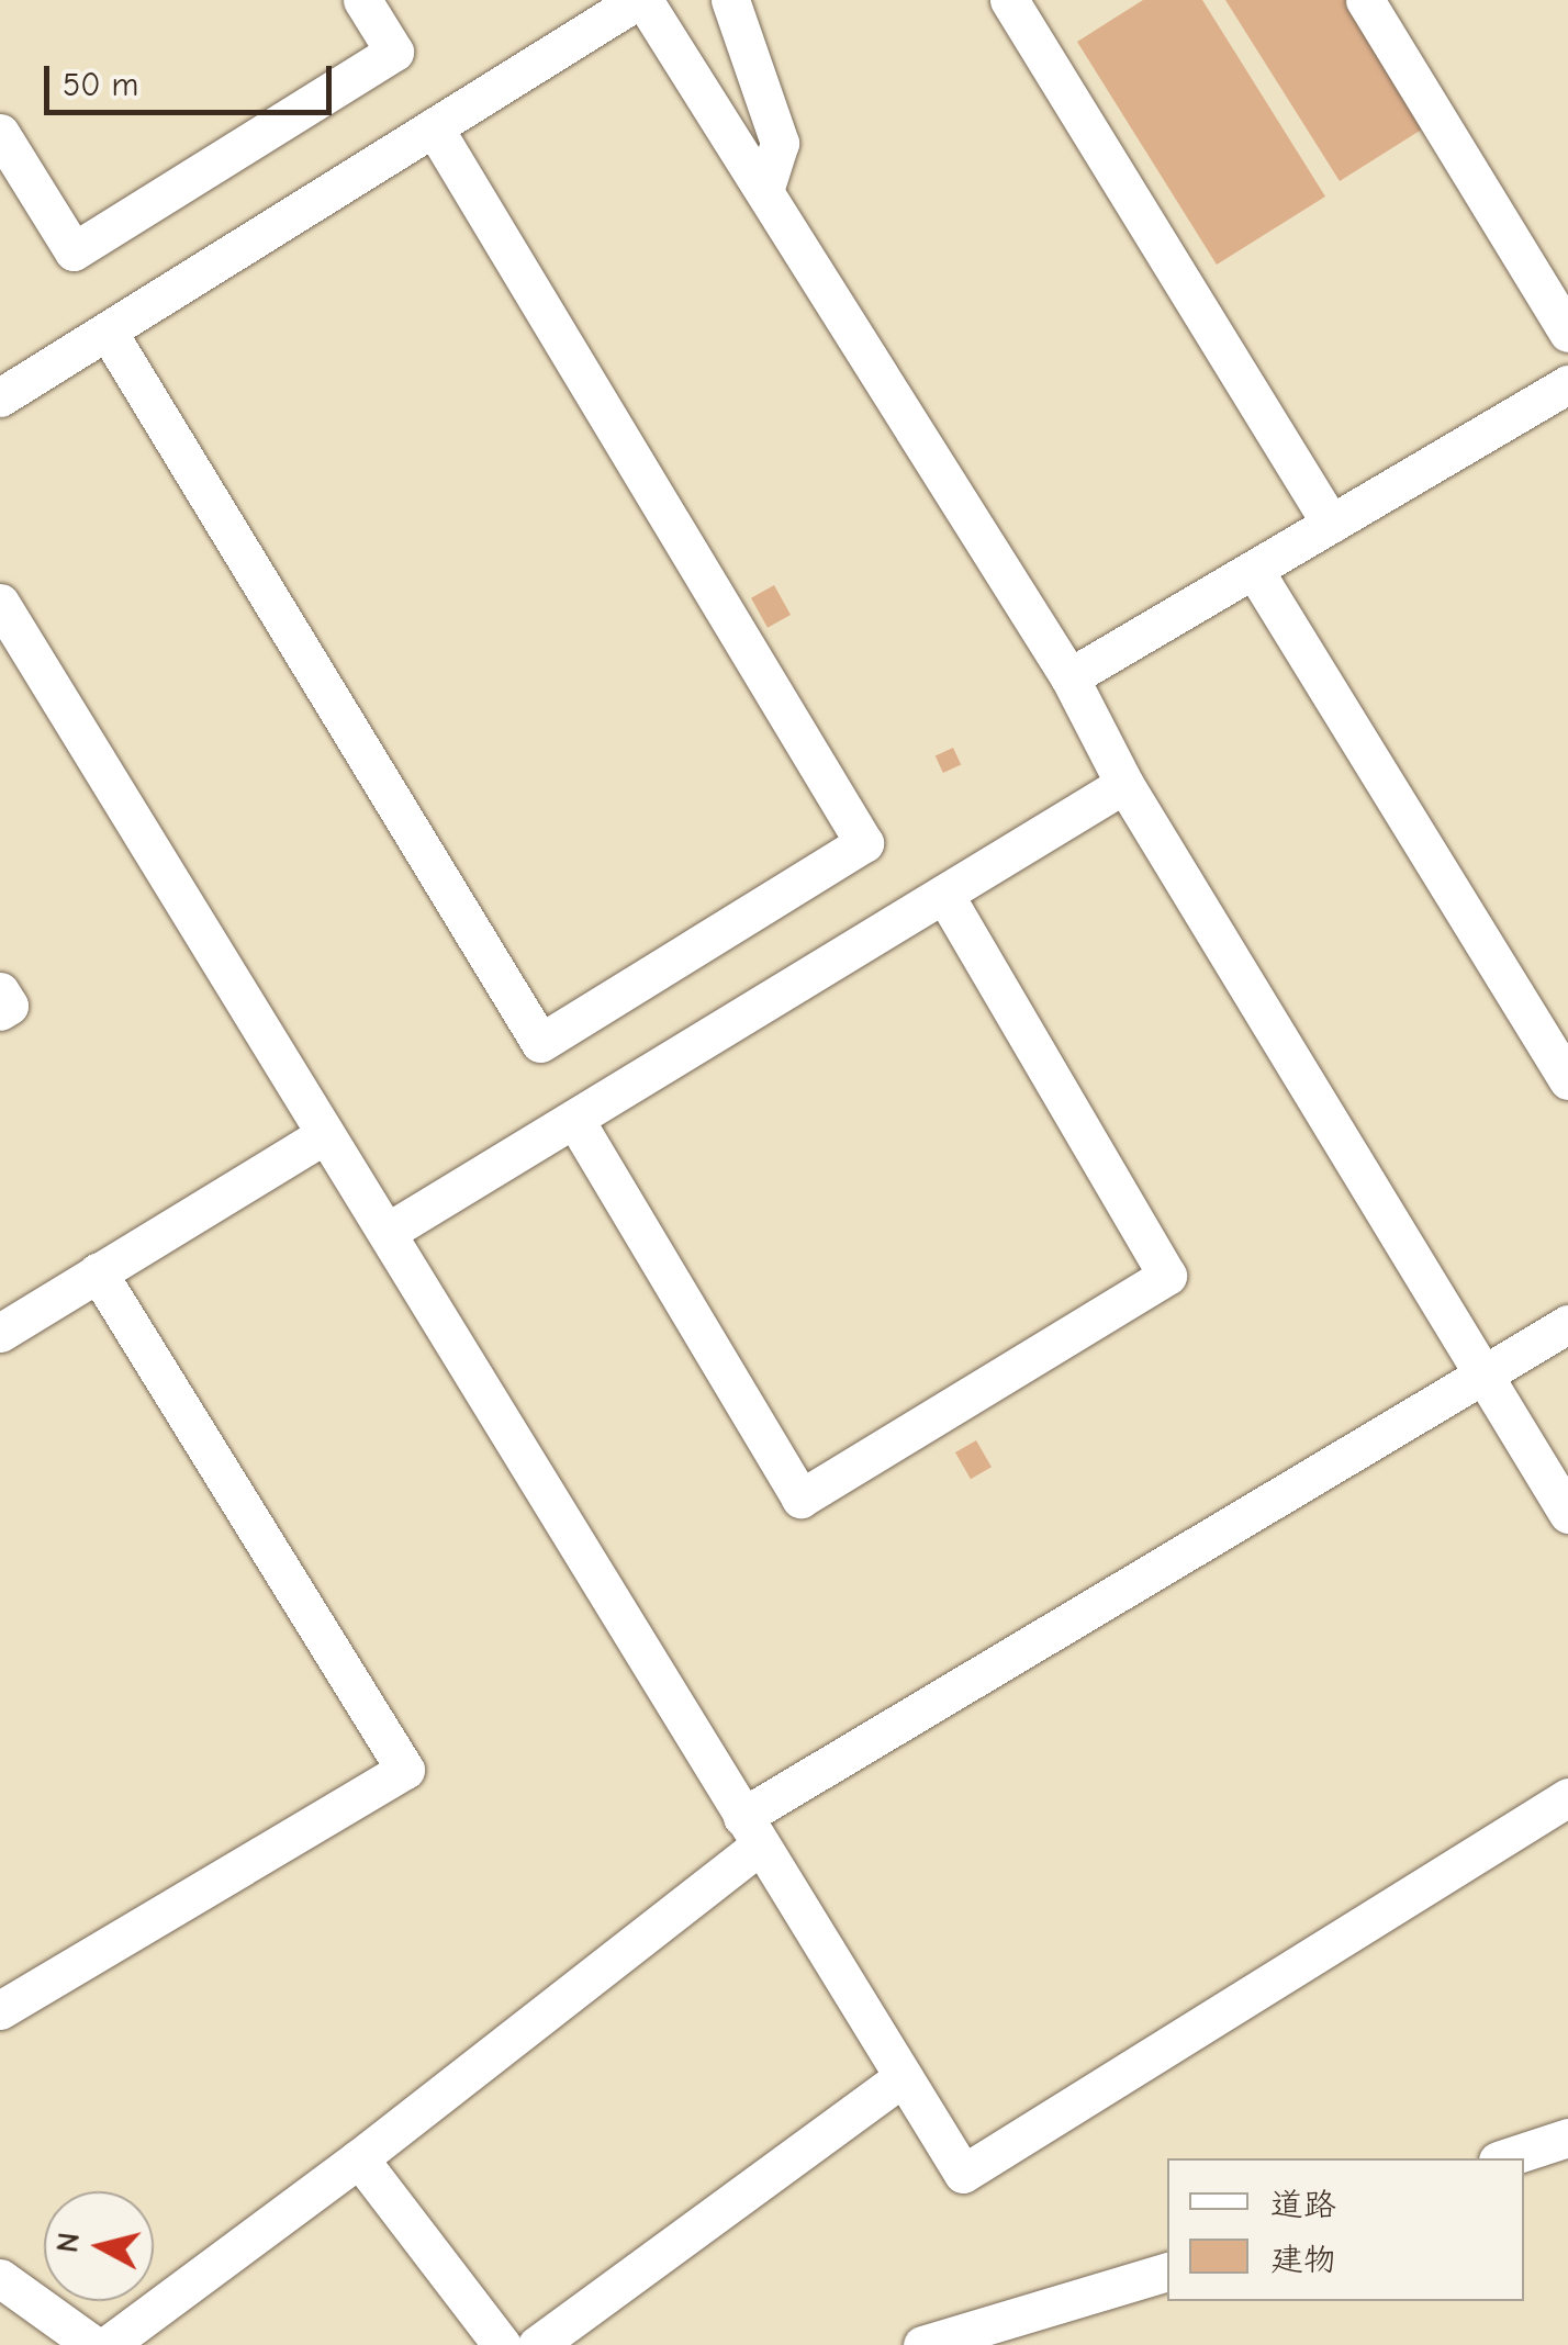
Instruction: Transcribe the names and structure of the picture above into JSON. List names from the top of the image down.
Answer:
{
  "legend": ["道路", "建物"],
  "scale_bar": "50 m",
  "north": "left"
}
